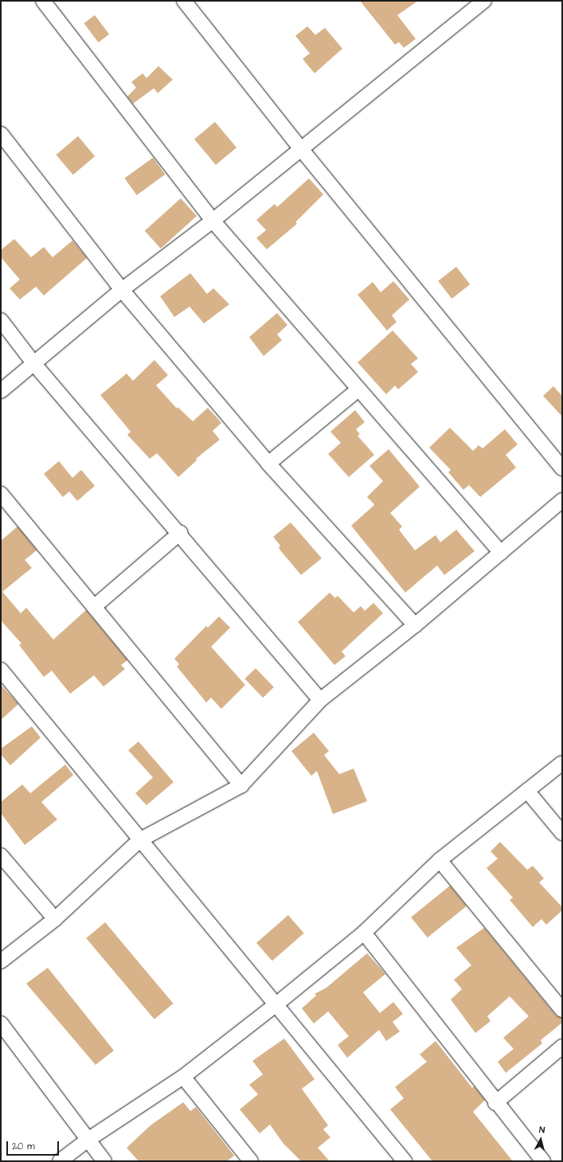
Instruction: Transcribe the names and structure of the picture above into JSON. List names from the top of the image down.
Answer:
{
  "scale_bar": "20 m",
  "north": "top"
}
